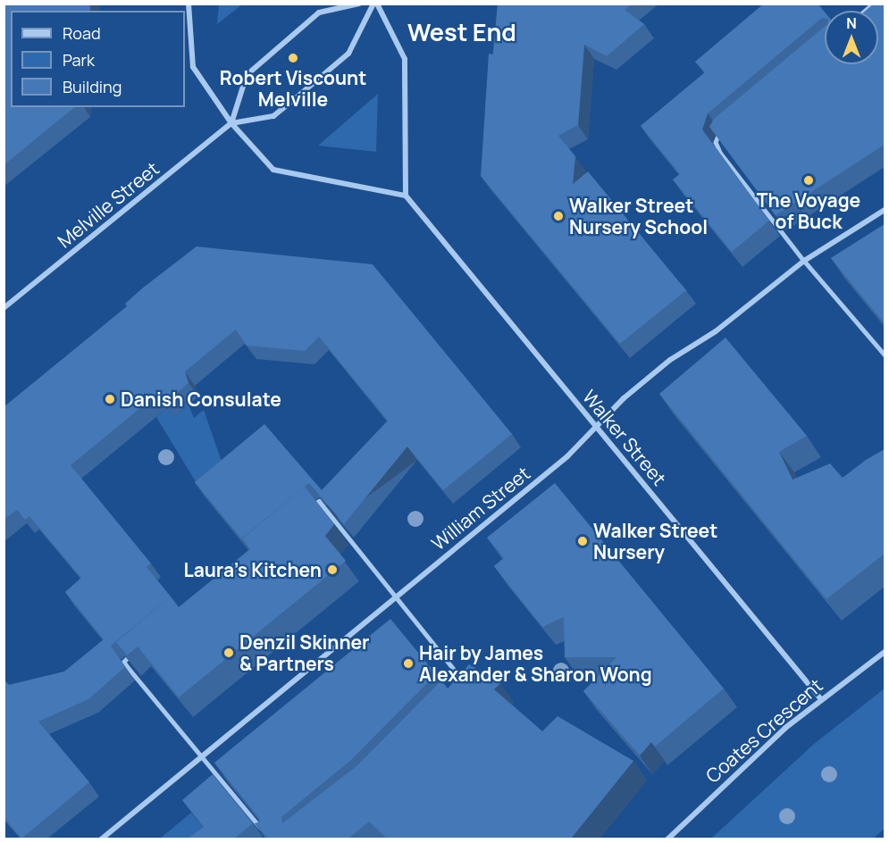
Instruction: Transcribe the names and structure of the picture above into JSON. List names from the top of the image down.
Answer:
{
  "streets": {
    "street": [
      "Melville Street",
      "Walker Street",
      "William Street",
      "Coates Crescent"
    ]
  },
  "crossings": [
    ["Walker Street", "William Street"],
    ["Walker Street", "Coates Crescent"]
  ],
  "districts": ["West End"],
  "places": [
    "Robert Viscount Melville",
    "The Voyage of Buck",
    "Walker Street Nursery School",
    "Danish Consulate",
    "Walker Street Nursery",
    "Laura's Kitchen",
    "Denzil Skinner & Partners",
    "Hair by James Alexander & Sharon Wong"
  ],
  "legend": ["Road", "Park", "Building"],
  "north": "top"
}
